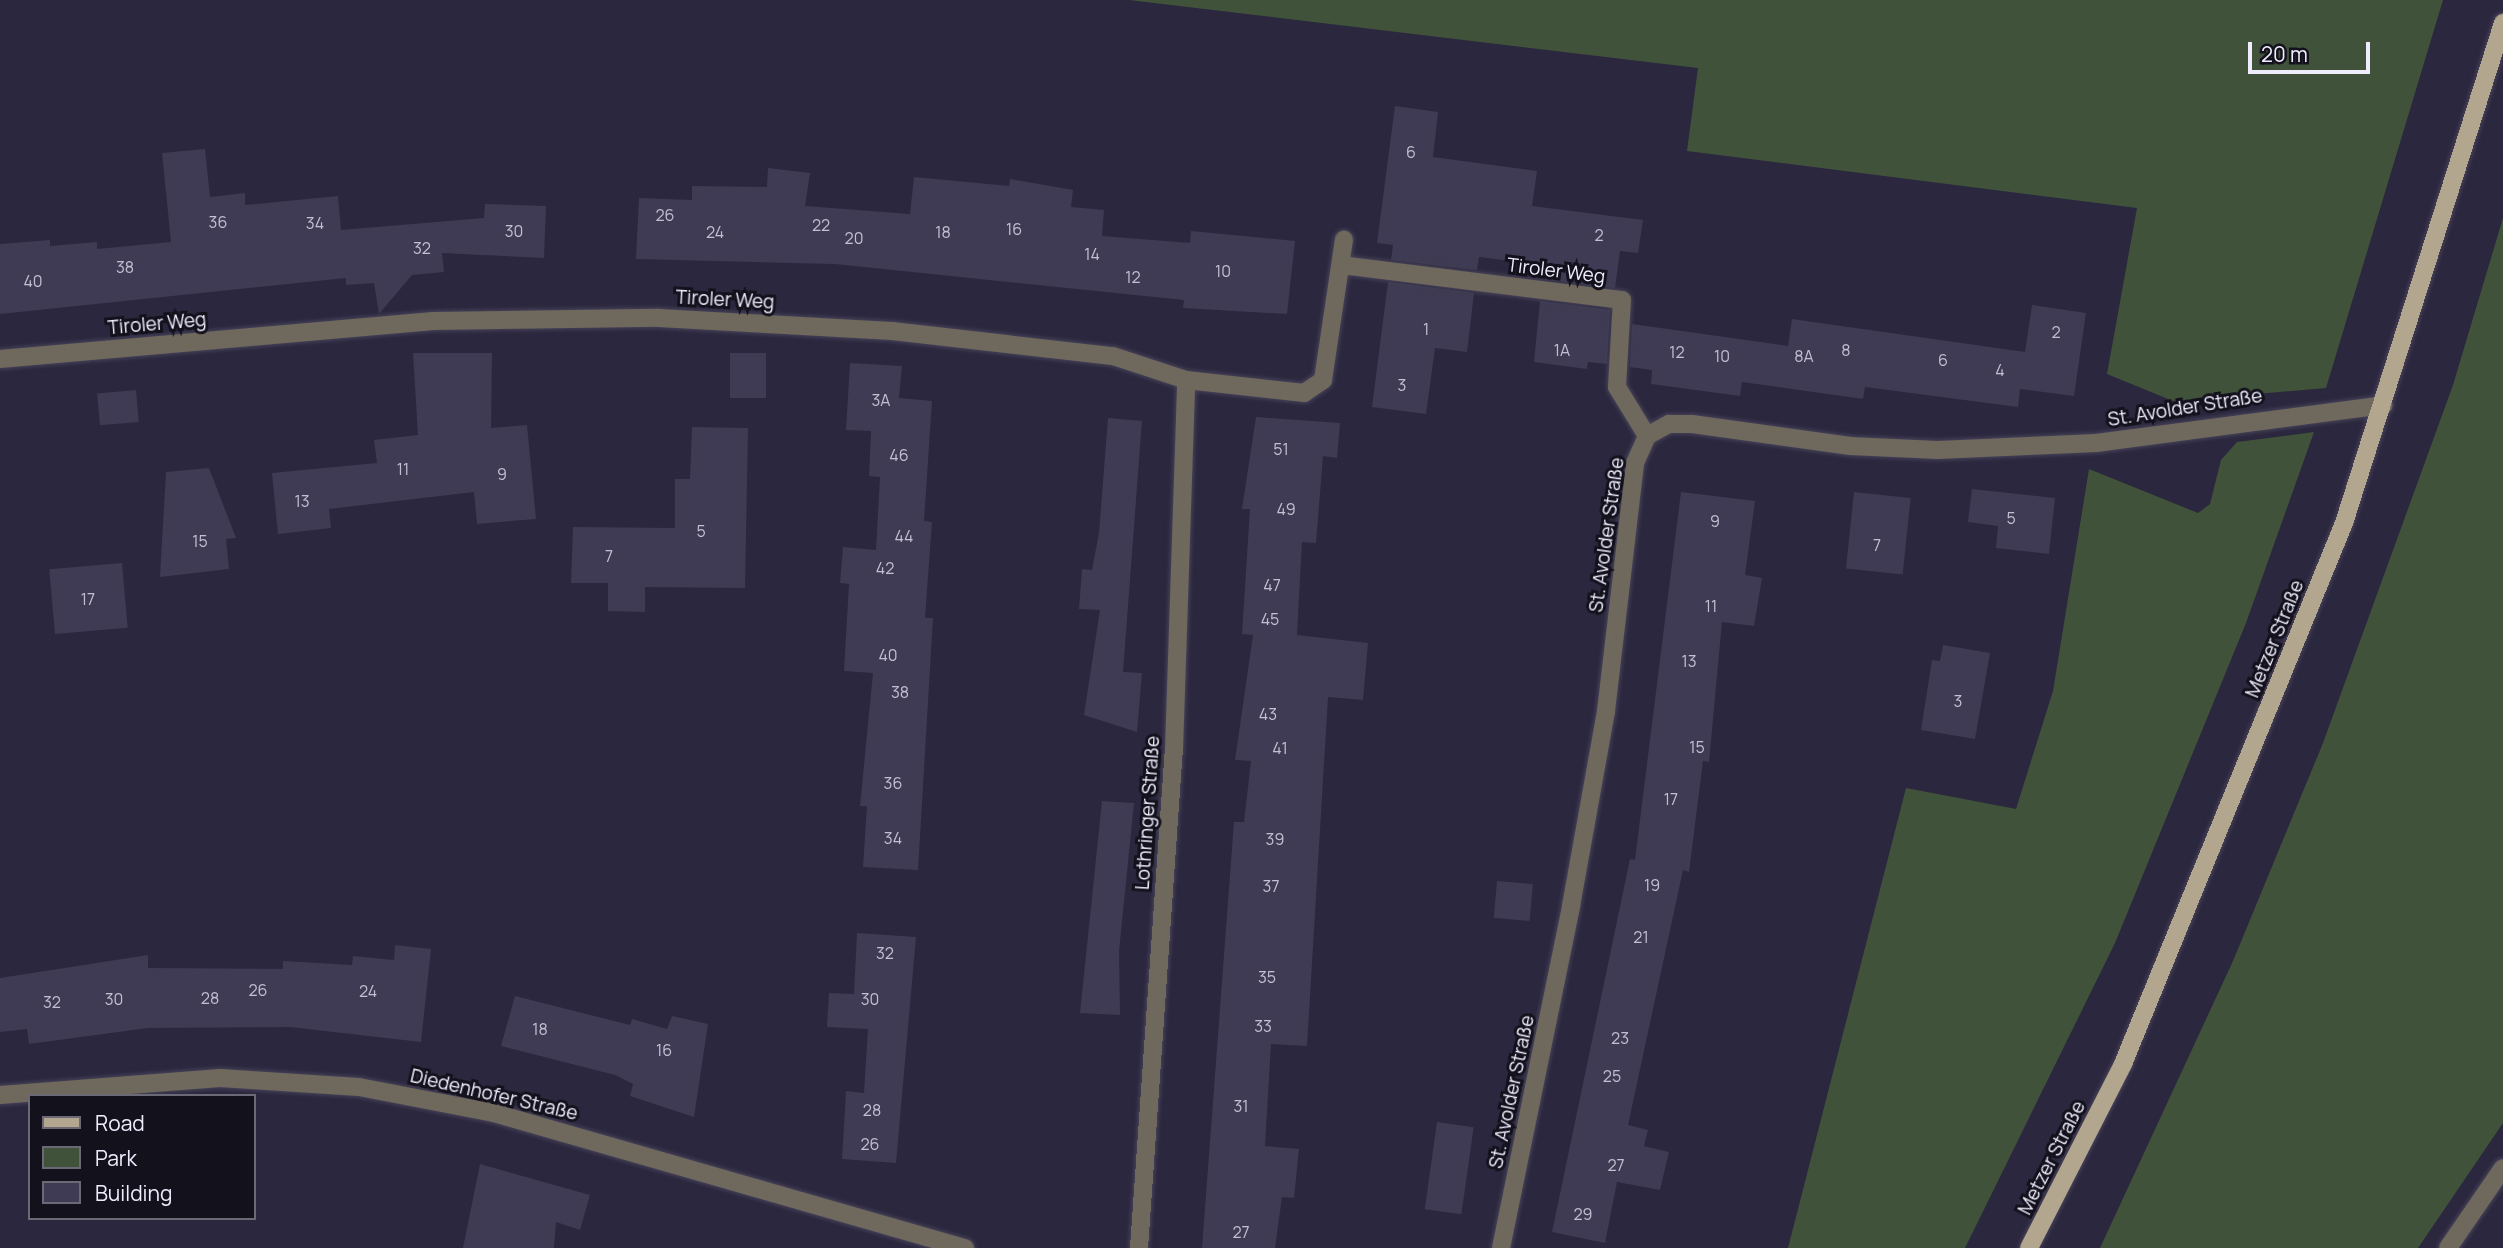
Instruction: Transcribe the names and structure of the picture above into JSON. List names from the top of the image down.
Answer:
{
  "streets": {
    "main road": ["Metzer Straße"],
    "street": [
      "Tiroler Weg",
      "St. Avolder Straße",
      "Lothringer Straße",
      "Diedenhofer Straße"
    ]
  },
  "crossings": [
    ["Tiroler Weg", "St. Avolder Straße"],
    ["Tiroler Weg", "Lothringer Straße"],
    ["St. Avolder Straße", "Metzer Straße"]
  ],
  "house_numbers": [
    "6",
    "26",
    "36",
    "34",
    "22",
    "16",
    "30",
    "24",
    "18",
    "2",
    "20",
    "32",
    "14",
    "38",
    "10",
    "12",
    "40",
    "1",
    "2",
    "1A",
    "8",
    "12",
    "10",
    "8A",
    "6",
    "4",
    "3",
    "3A",
    "51",
    "46",
    "11",
    "9",
    "13",
    "49",
    "5",
    "9",
    "5",
    "44",
    "15",
    "7",
    "7",
    "42",
    "47",
    "17",
    "11",
    "45",
    "40",
    "13",
    "38",
    "3",
    "43",
    "15",
    "41",
    "36",
    "17",
    "34",
    "39",
    "19",
    "37",
    "21",
    "32",
    "35",
    "26",
    "24",
    "28",
    "30",
    "30",
    "32",
    "33",
    "18",
    "23",
    "16",
    "25",
    "31",
    "28",
    "26",
    "27",
    "29",
    "27"
  ],
  "legend": ["Road", "Park", "Building"],
  "scale_bar": "20 m"
}
